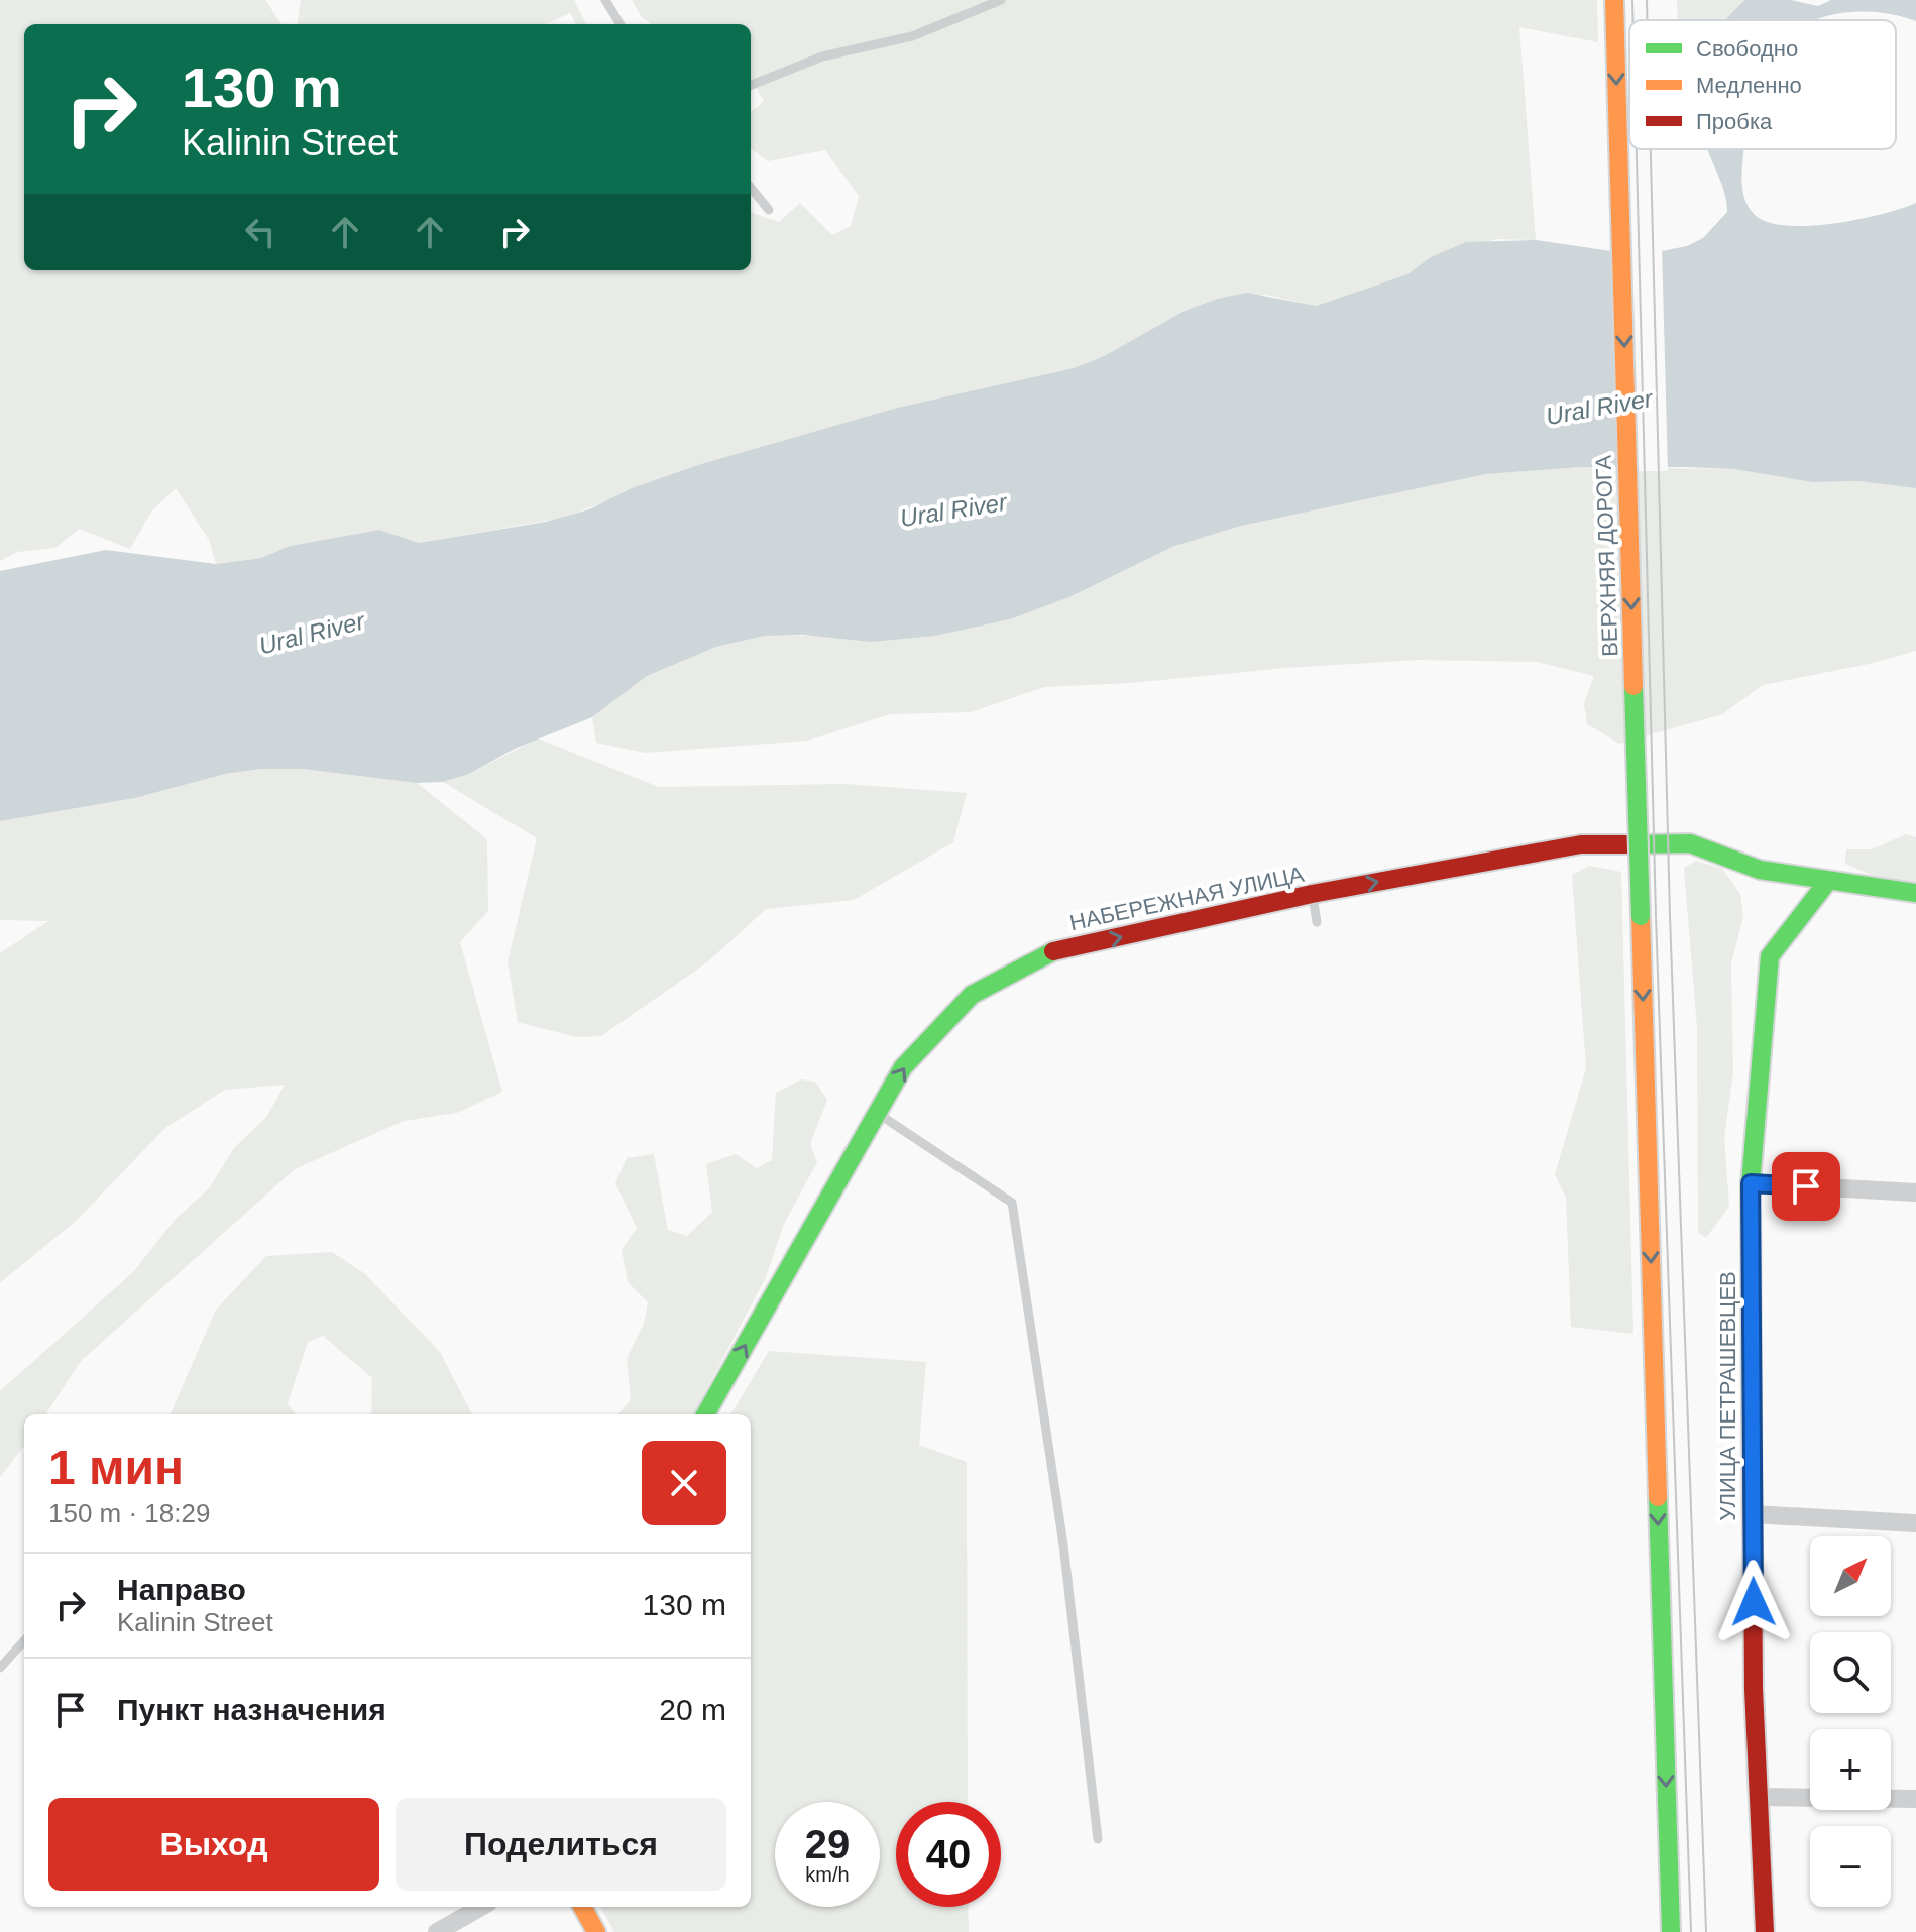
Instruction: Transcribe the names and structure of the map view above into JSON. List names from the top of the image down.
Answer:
{
  "streets": {
    "main road": ["ВЕРХНЯЯ ДОРОГА", "НАБЕРЕЖНАЯ УЛИЦА", "УЛИЦА ПЕТРАШЕВЦЕВ"]
  },
  "crossings": [
    ["НАБЕРЕЖНАЯ УЛИЦА", "УЛИЦА ПЕТРАШЕВЦЕВ"]
  ],
  "one_way": ["ВЕРХНЯЯ ДОРОГА", "НАБЕРЕЖНАЯ УЛИЦА"],
  "water": ["Ural River"],
  "legend": ["Свободно", "Медленно", "Пробка"],
  "north": "top right",
  "page": {
    "turn": ["130 m", "Kalinin Street"],
    "heading": ["1 мин", "150 m · 18:29"],
    "map_buttons": ["+", "−"],
    "list": [
      {
        "name": "Направо",
        "note": "Kalinin Street",
        "value": "130 m"
      },
      {
        "name": "Пункт назначения",
        "value": "20 m"
      }
    ],
    "buttons": ["Выход", "Поделиться"],
    "speed": "29 km/h",
    "limit": "40"
  }
}
